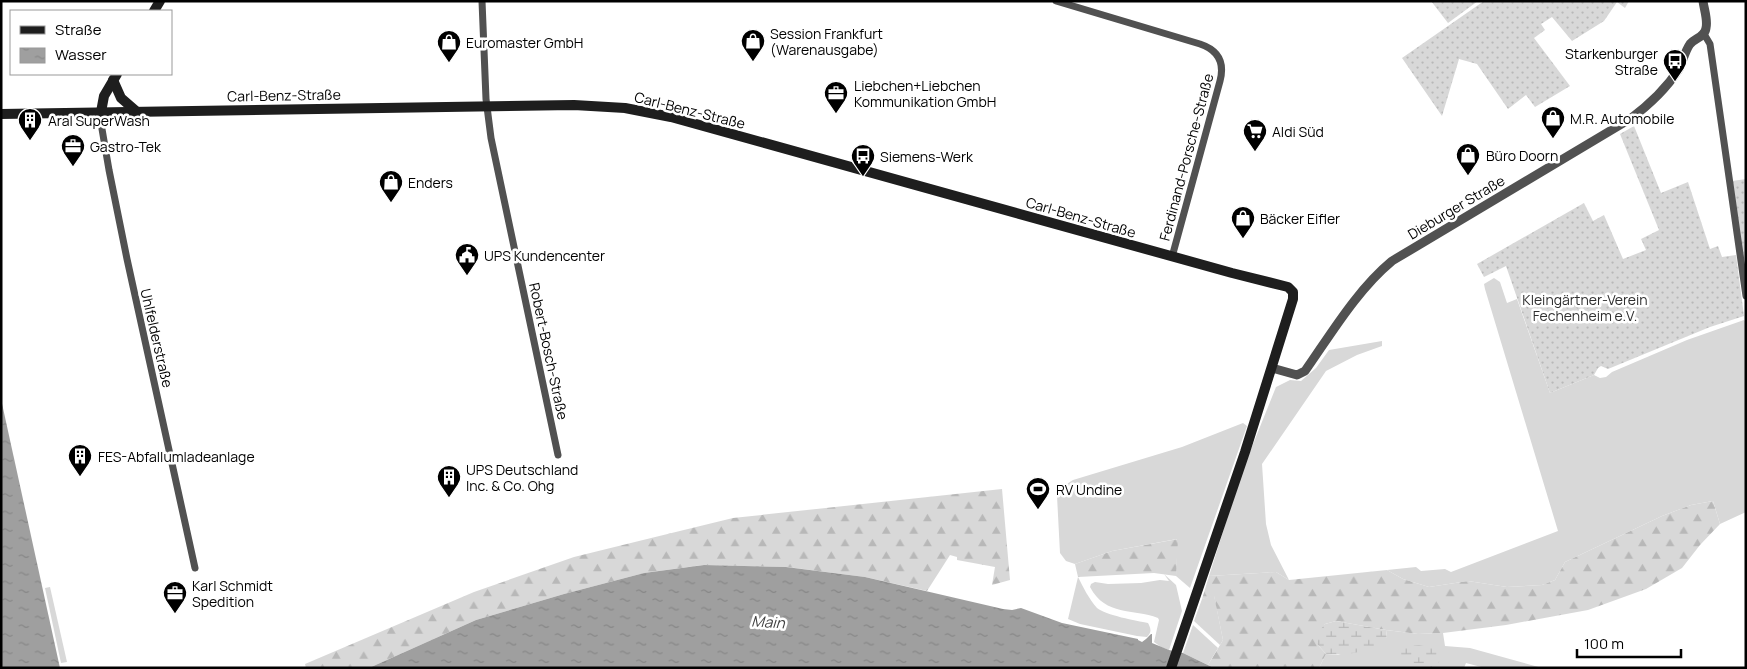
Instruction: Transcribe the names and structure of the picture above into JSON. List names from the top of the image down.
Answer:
{
  "streets": {
    "main road": ["Carl-Benz-Straße"],
    "street": [
      "Ferdinand-Porsche-Straße",
      "Dieburger Straße",
      "Uhlfelderstraße",
      "Robert-Bosch-Straße"
    ]
  },
  "crossings": [
    ["Carl-Benz-Straße", "Ferdinand-Porsche-Straße"],
    ["Carl-Benz-Straße", "Dieburger Straße"],
    ["Carl-Benz-Straße", "Uhlfelderstraße"],
    ["Carl-Benz-Straße", "Robert-Bosch-Straße"]
  ],
  "water": ["Main"],
  "parks": ["Kleingärtner-Verein Fechenheim e.V."],
  "places": {
    "shop": [
      "Session Frankfurt (Warenausgabe)",
      "Euromaster GmbH",
      "M.R. Automobile",
      "Büro Doorn",
      "Enders",
      "Bäcker Eifler"
    ],
    "bus stop": ["Starkenburger Straße", "Siemens-Werk"],
    "office": ["Liebchen+Liebchen Kommunikation GmbH", "Gastro-Tek", "Karl Schmidt Spedition"],
    "building": ["Aral SuperWash", "FES-Abfallumladeanlage", "UPS Deutschland Inc. & Co. Ohg"],
    "supermarket": ["Aldi Süd"],
    "public building": ["UPS Kundencenter"],
    "sports": ["RV Undine"]
  },
  "legend": ["Straße", "Wasser"],
  "scale_bar": "100 m"
}
